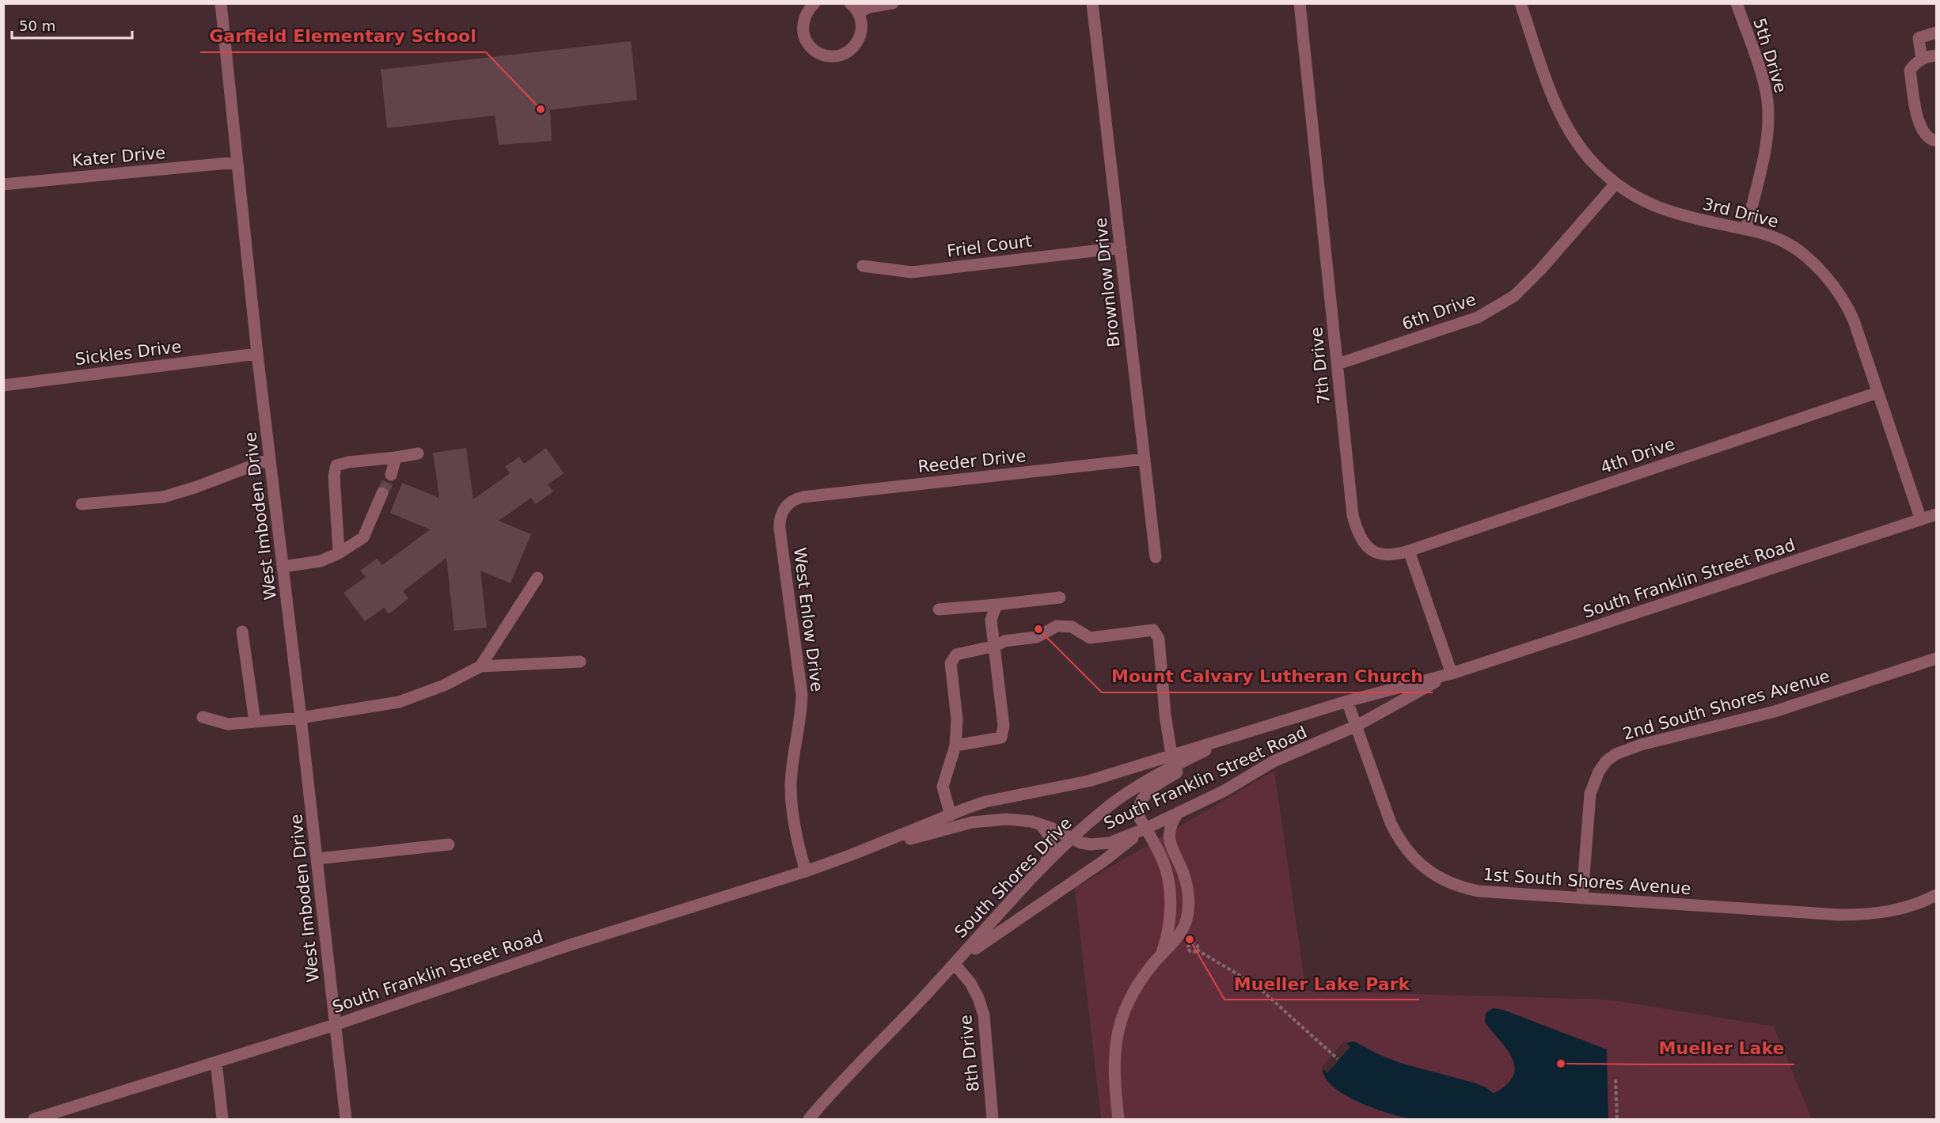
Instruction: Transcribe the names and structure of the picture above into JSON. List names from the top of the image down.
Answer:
{
  "streets": {
    "street": [
      "5th Drive",
      "Kater Drive",
      "3rd Drive",
      "Friel Court",
      "Brownlow Drive",
      "6th Drive",
      "Sickles Drive",
      "7th Drive",
      "4th Drive",
      "Reeder Drive",
      "West Imboden Drive",
      "South Franklin Street Road",
      "West Enlow Drive",
      "2nd South Shores Avenue",
      "South Shores Drive",
      "1st South Shores Avenue",
      "8th Drive"
    ]
  },
  "crossings": [
    ["5th Drive", "3rd Drive"],
    ["Kater Drive", "West Imboden Drive"],
    ["3rd Drive", "6th Drive"],
    ["3rd Drive", "4th Drive"],
    ["3rd Drive", "South Franklin Street Road"],
    ["Friel Court", "Brownlow Drive"],
    ["Brownlow Drive", "Reeder Drive"],
    ["6th Drive", "7th Drive"],
    ["Sickles Drive", "West Imboden Drive"],
    ["7th Drive", "4th Drive"],
    ["Reeder Drive", "West Enlow Drive"],
    ["West Imboden Drive", "South Franklin Street Road"],
    ["South Franklin Street Road", "West Enlow Drive"],
    ["South Franklin Street Road", "South Shores Drive"],
    ["South Franklin Street Road", "1st South Shores Avenue"],
    ["2nd South Shores Avenue", "1st South Shores Avenue"],
    ["South Shores Drive", "8th Drive"]
  ],
  "places": [
    "Garfield Elementary School",
    "Mount Calvary Lutheran Church",
    "Mueller Lake Park",
    "Mueller Lake"
  ],
  "scale_bar": "50 m"
}
